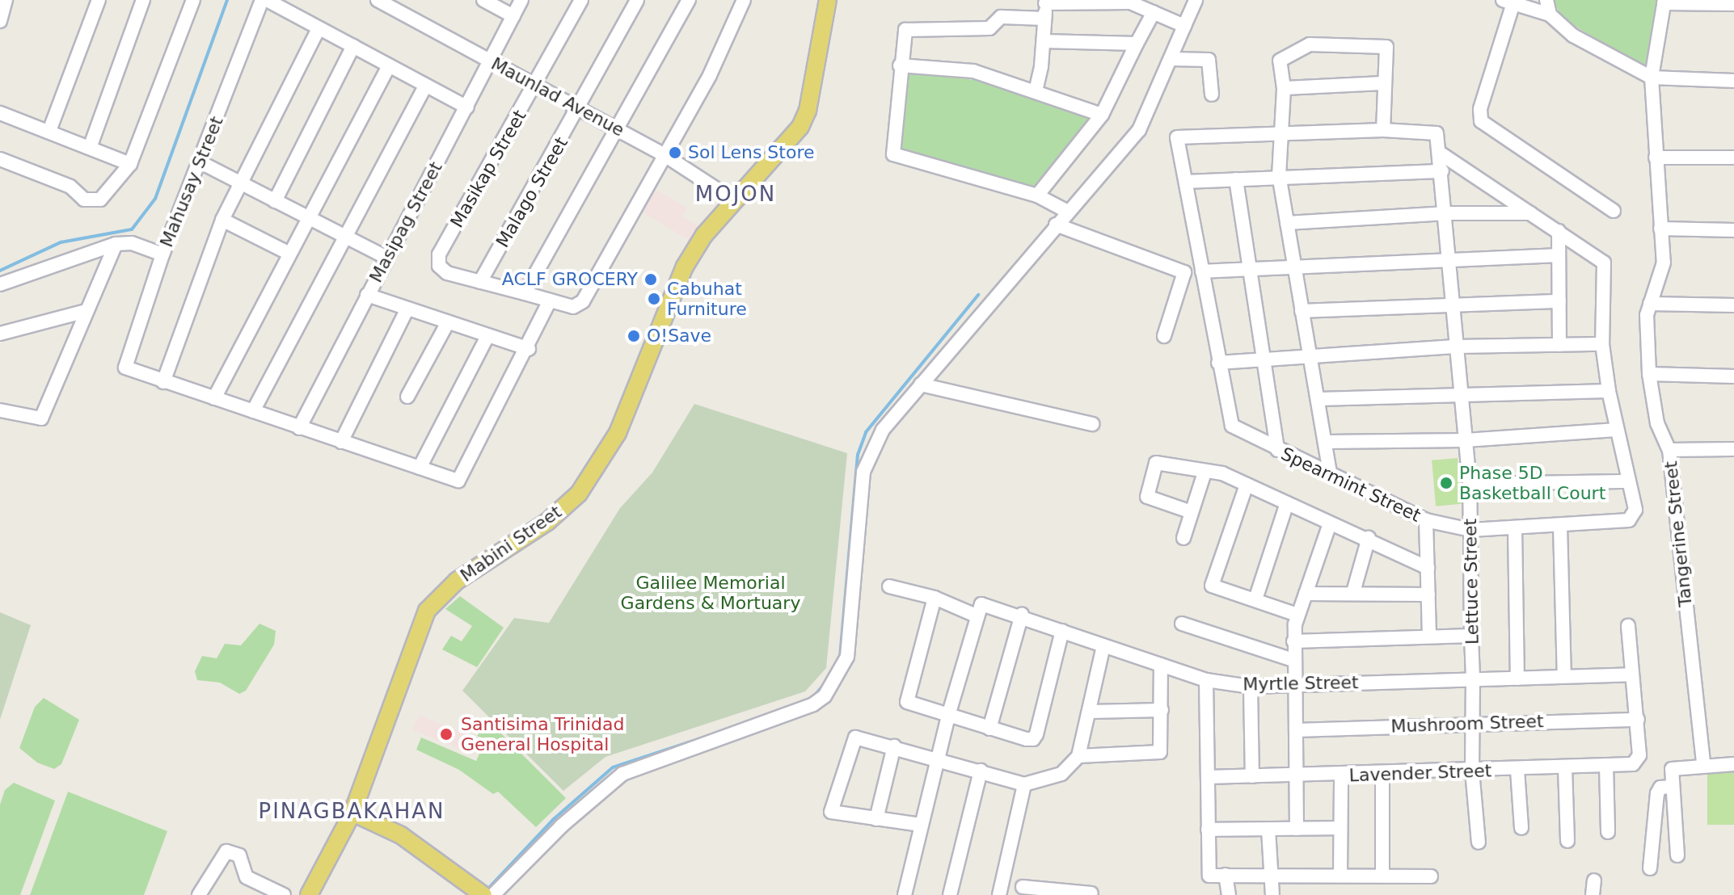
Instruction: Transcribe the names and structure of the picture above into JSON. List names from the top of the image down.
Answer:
{
  "streets": {
    "main road": ["Mabini Street"],
    "street": [
      "Maunlad Avenue",
      "Masikap Street",
      "Mahusay Street",
      "Malago Street",
      "Masipag Street",
      "Spearmint Street",
      "Tangerine Street",
      "Lettuce Street",
      "Myrtle Street",
      "Mushroom Street",
      "Lavender Street"
    ]
  },
  "crossings": [
    ["Maunlad Avenue", "Masikap Street"],
    ["Maunlad Avenue", "Malago Street"],
    ["Maunlad Avenue", "Masipag Street"],
    ["Maunlad Avenue", "Mabini Street"],
    ["Masikap Street", "Malago Street"],
    ["Spearmint Street", "Lettuce Street"],
    ["Lettuce Street", "Myrtle Street"],
    ["Lettuce Street", "Mushroom Street"],
    ["Lettuce Street", "Lavender Street"],
    ["Mushroom Street", "Lavender Street"]
  ],
  "districts": ["MOJON", "PINAGBAKAHAN"],
  "parks": ["Galilee Memorial Gardens & Mortuary"],
  "places": [
    "Sol Lens Store",
    "ACLF GROCERY",
    "Cabuhat Furniture",
    "O!Save",
    "Phase 5D Basketball Court",
    "Santisima Trinidad General Hospital"
  ]
}
